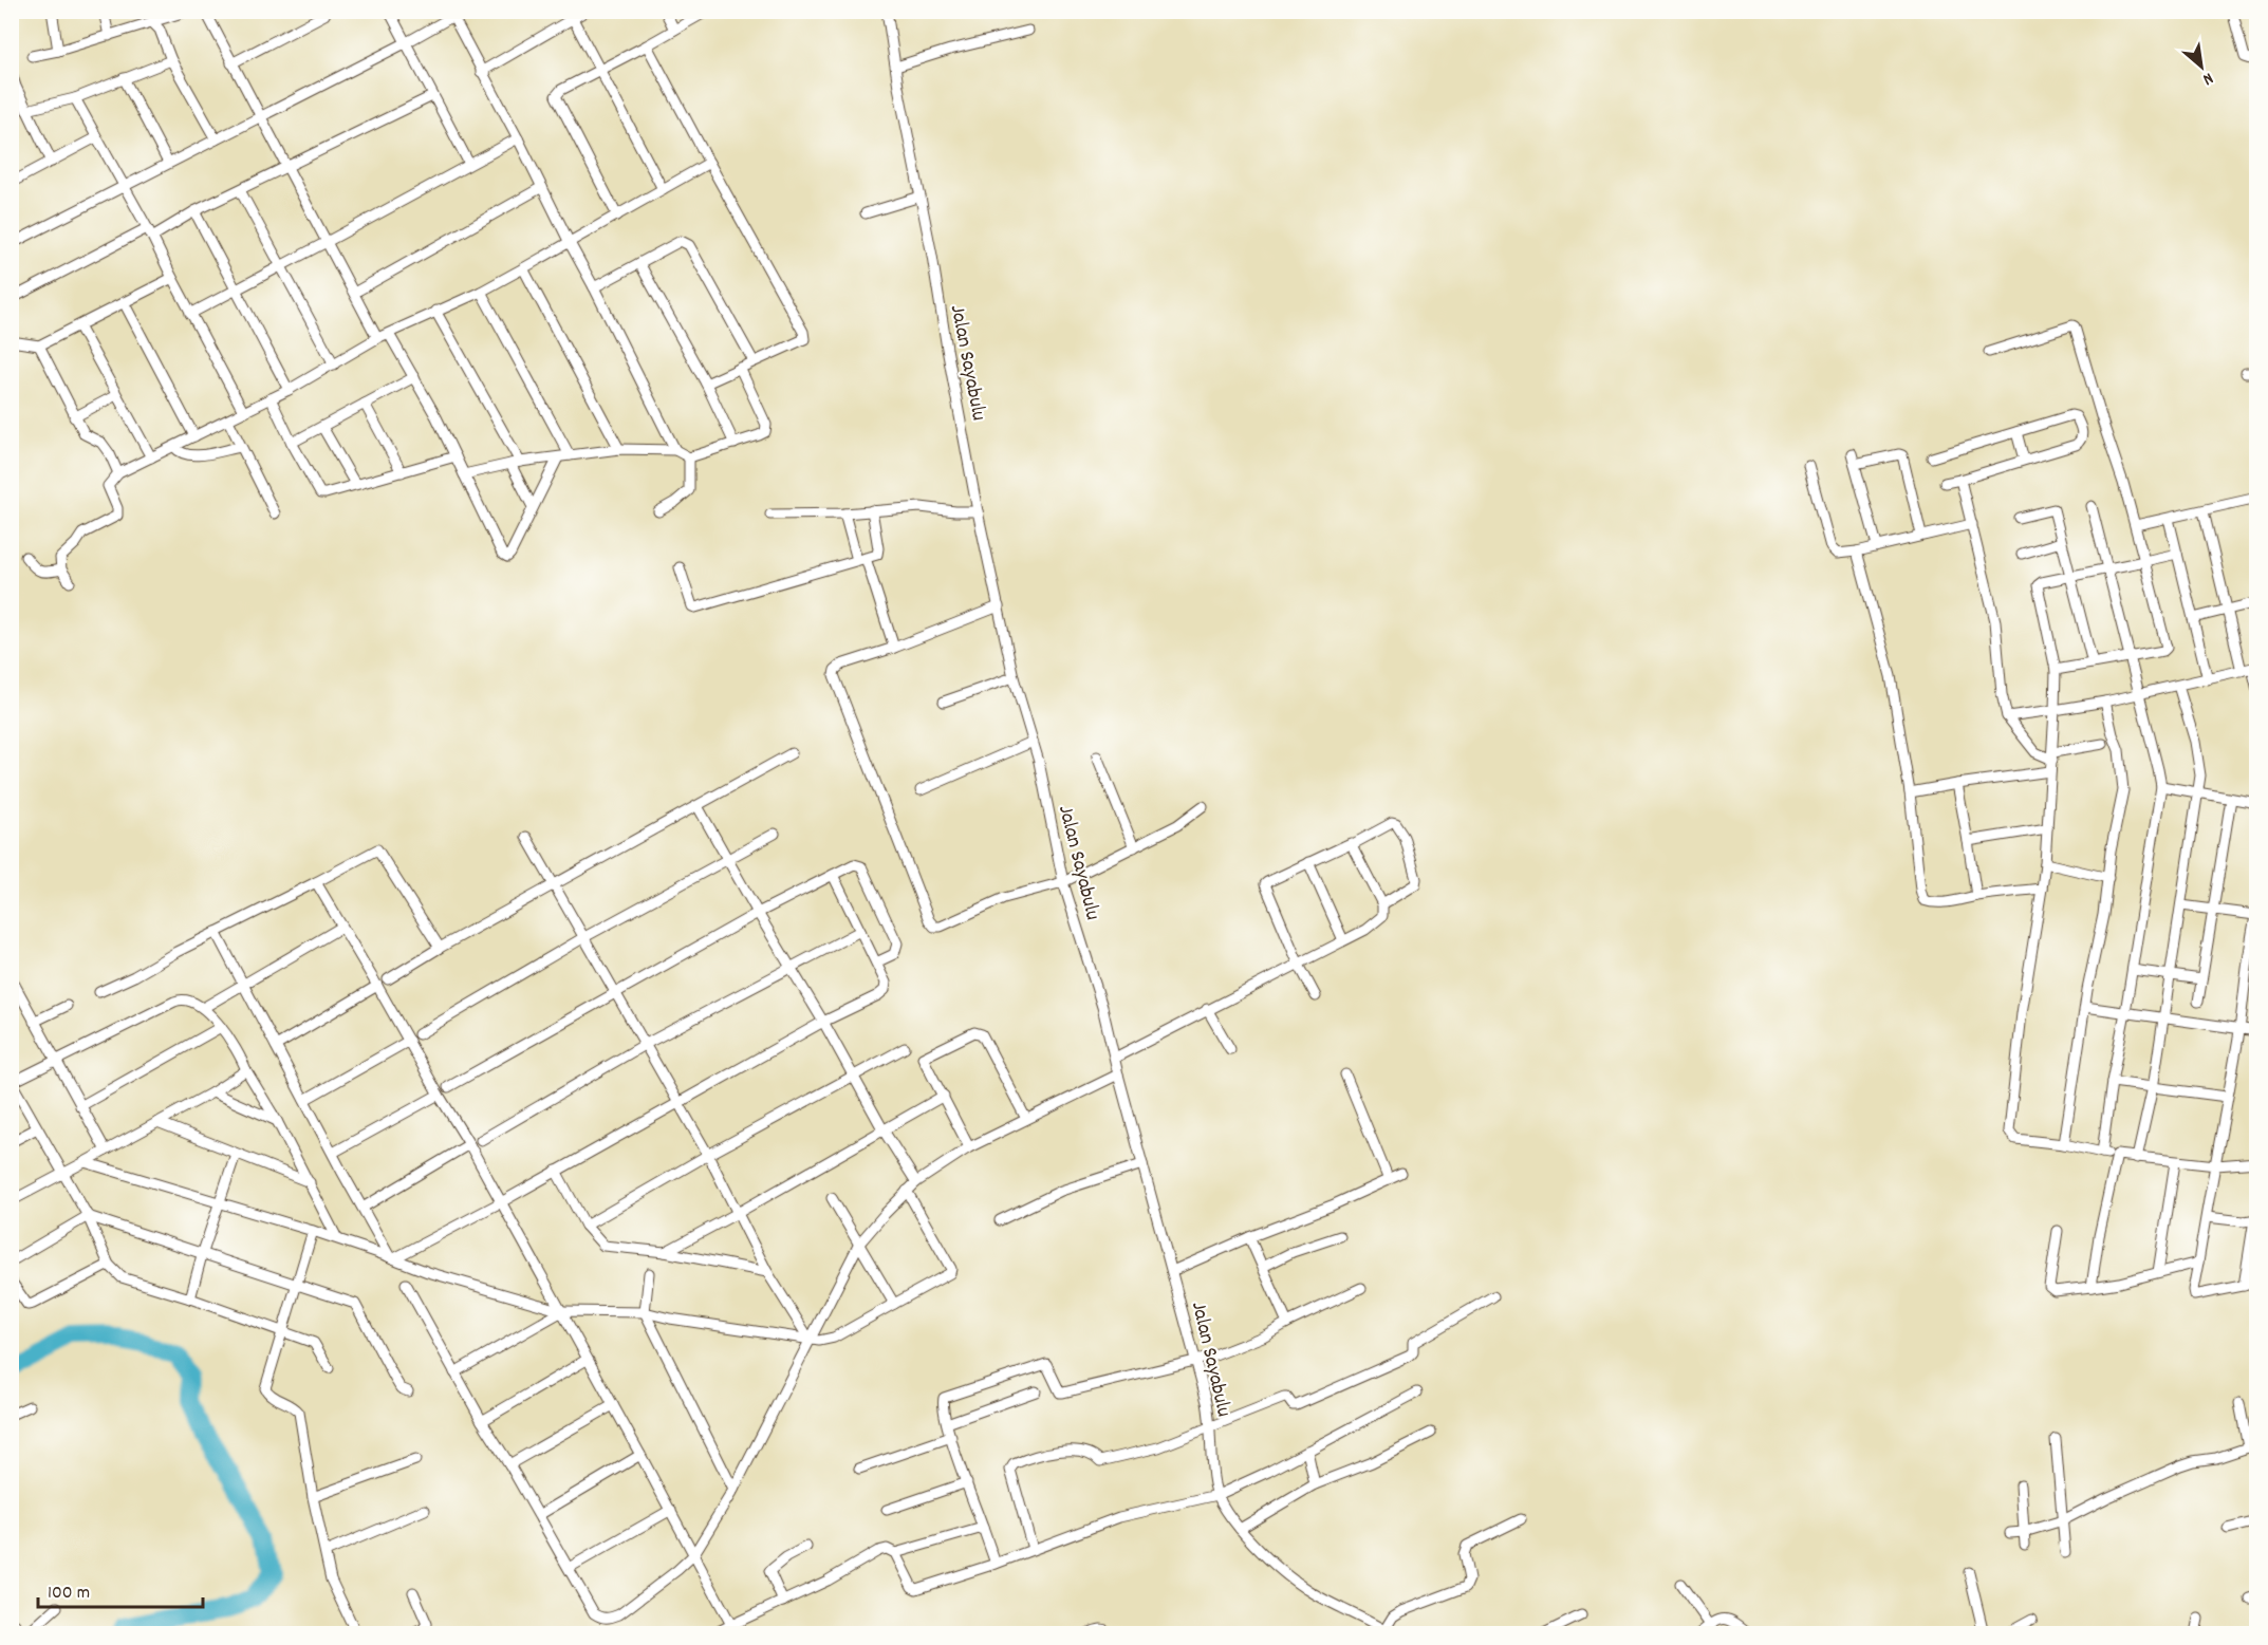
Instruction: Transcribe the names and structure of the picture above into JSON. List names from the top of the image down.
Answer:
{
  "streets": {
    "street": ["Jalan Sayabulu"]
  },
  "scale_bar": "100 m",
  "north": "bottom right"
}
